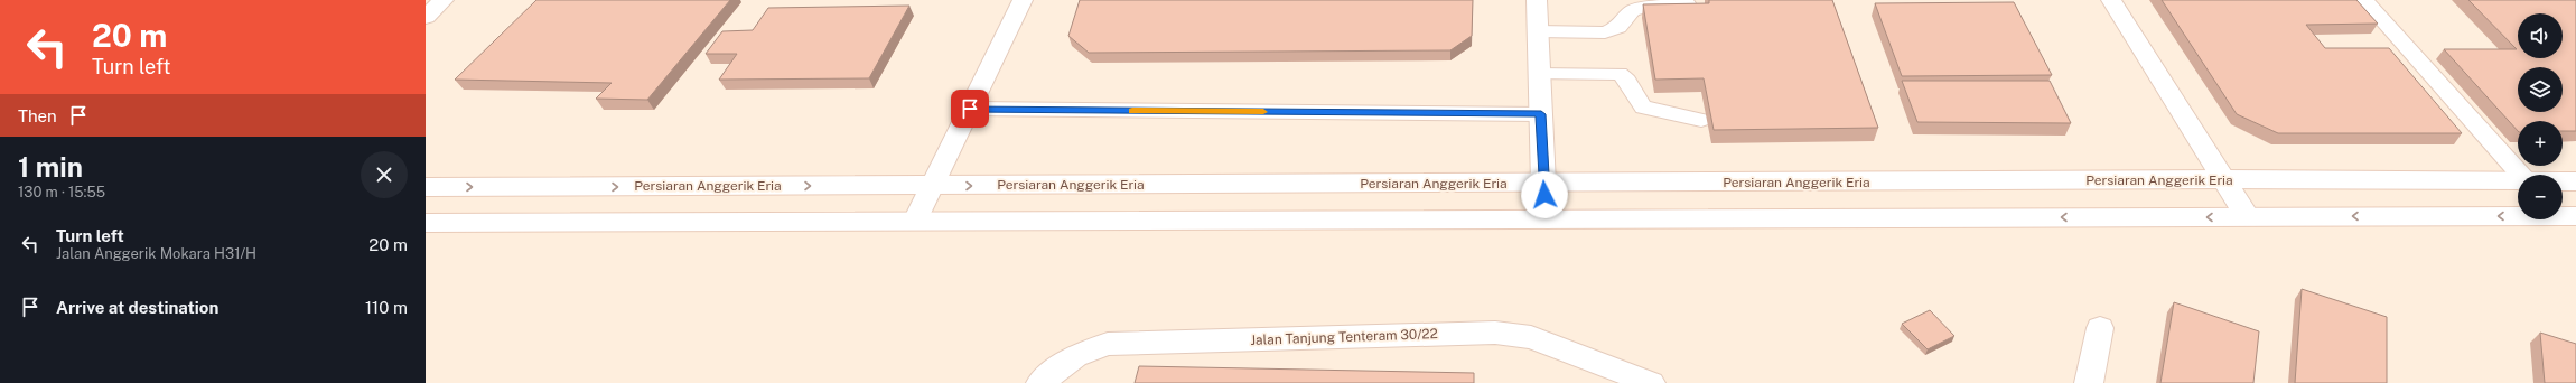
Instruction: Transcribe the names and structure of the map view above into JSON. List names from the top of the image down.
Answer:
{
  "streets": {
    "street": ["Persiaran Anggerik Eria", "Jalan Tanjung Tenteram 30/22"]
  },
  "page": {
    "turn": ["20 m", "Turn left"],
    "map_buttons": ["+", "−"],
    "then": "Then",
    "heading": ["1 min", "130 m · 15:55"],
    "list": [
      {
        "name": "Turn left",
        "note": "Jalan Anggerik Mokara H31/H",
        "value": "20 m"
      },
      {
        "name": "Arrive at destination",
        "value": "110 m"
      }
    ]
  }
}
